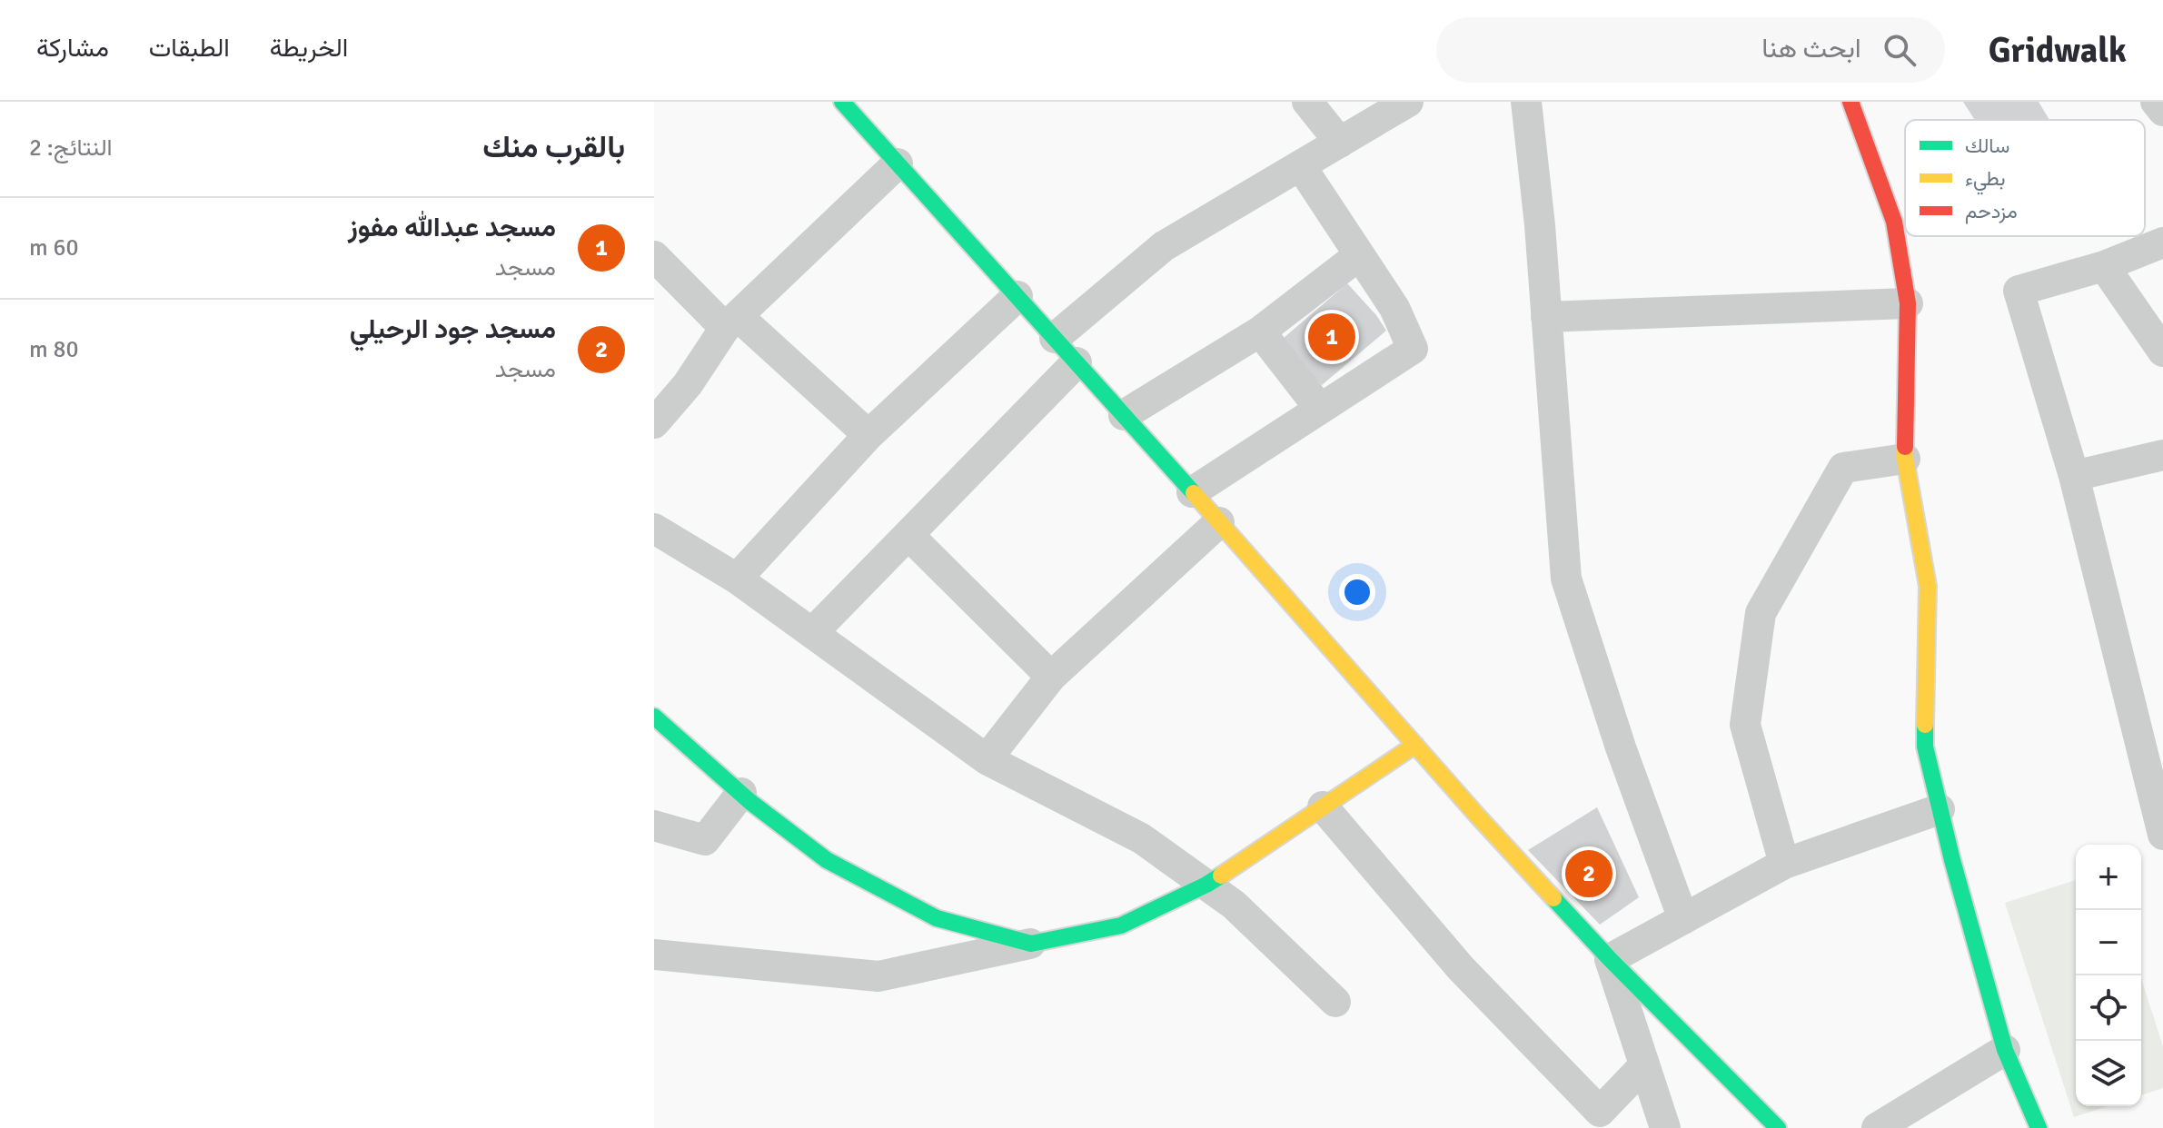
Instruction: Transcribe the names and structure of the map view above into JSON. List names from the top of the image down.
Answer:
{
  "legend": ["سالك", "بطيء", "مزدحم"],
  "page": {
    "header": "Gridwalk",
    "search": "ابحث هنا",
    "nav": ["الخريطة", "الطبقات", "مشاركة"],
    "heading": ["بالقرب منك", "النتائج: 2"],
    "list": [
      {
        "mark": "1",
        "name": "مسجد عبدالله مفوز",
        "note": "مسجد",
        "value": "60 m"
      },
      {
        "mark": "2",
        "name": "مسجد جود الرحيلي",
        "note": "مسجد",
        "value": "80 m"
      }
    ],
    "pins": ["1", "2"],
    "map_buttons": ["+", "−"]
  }
}
